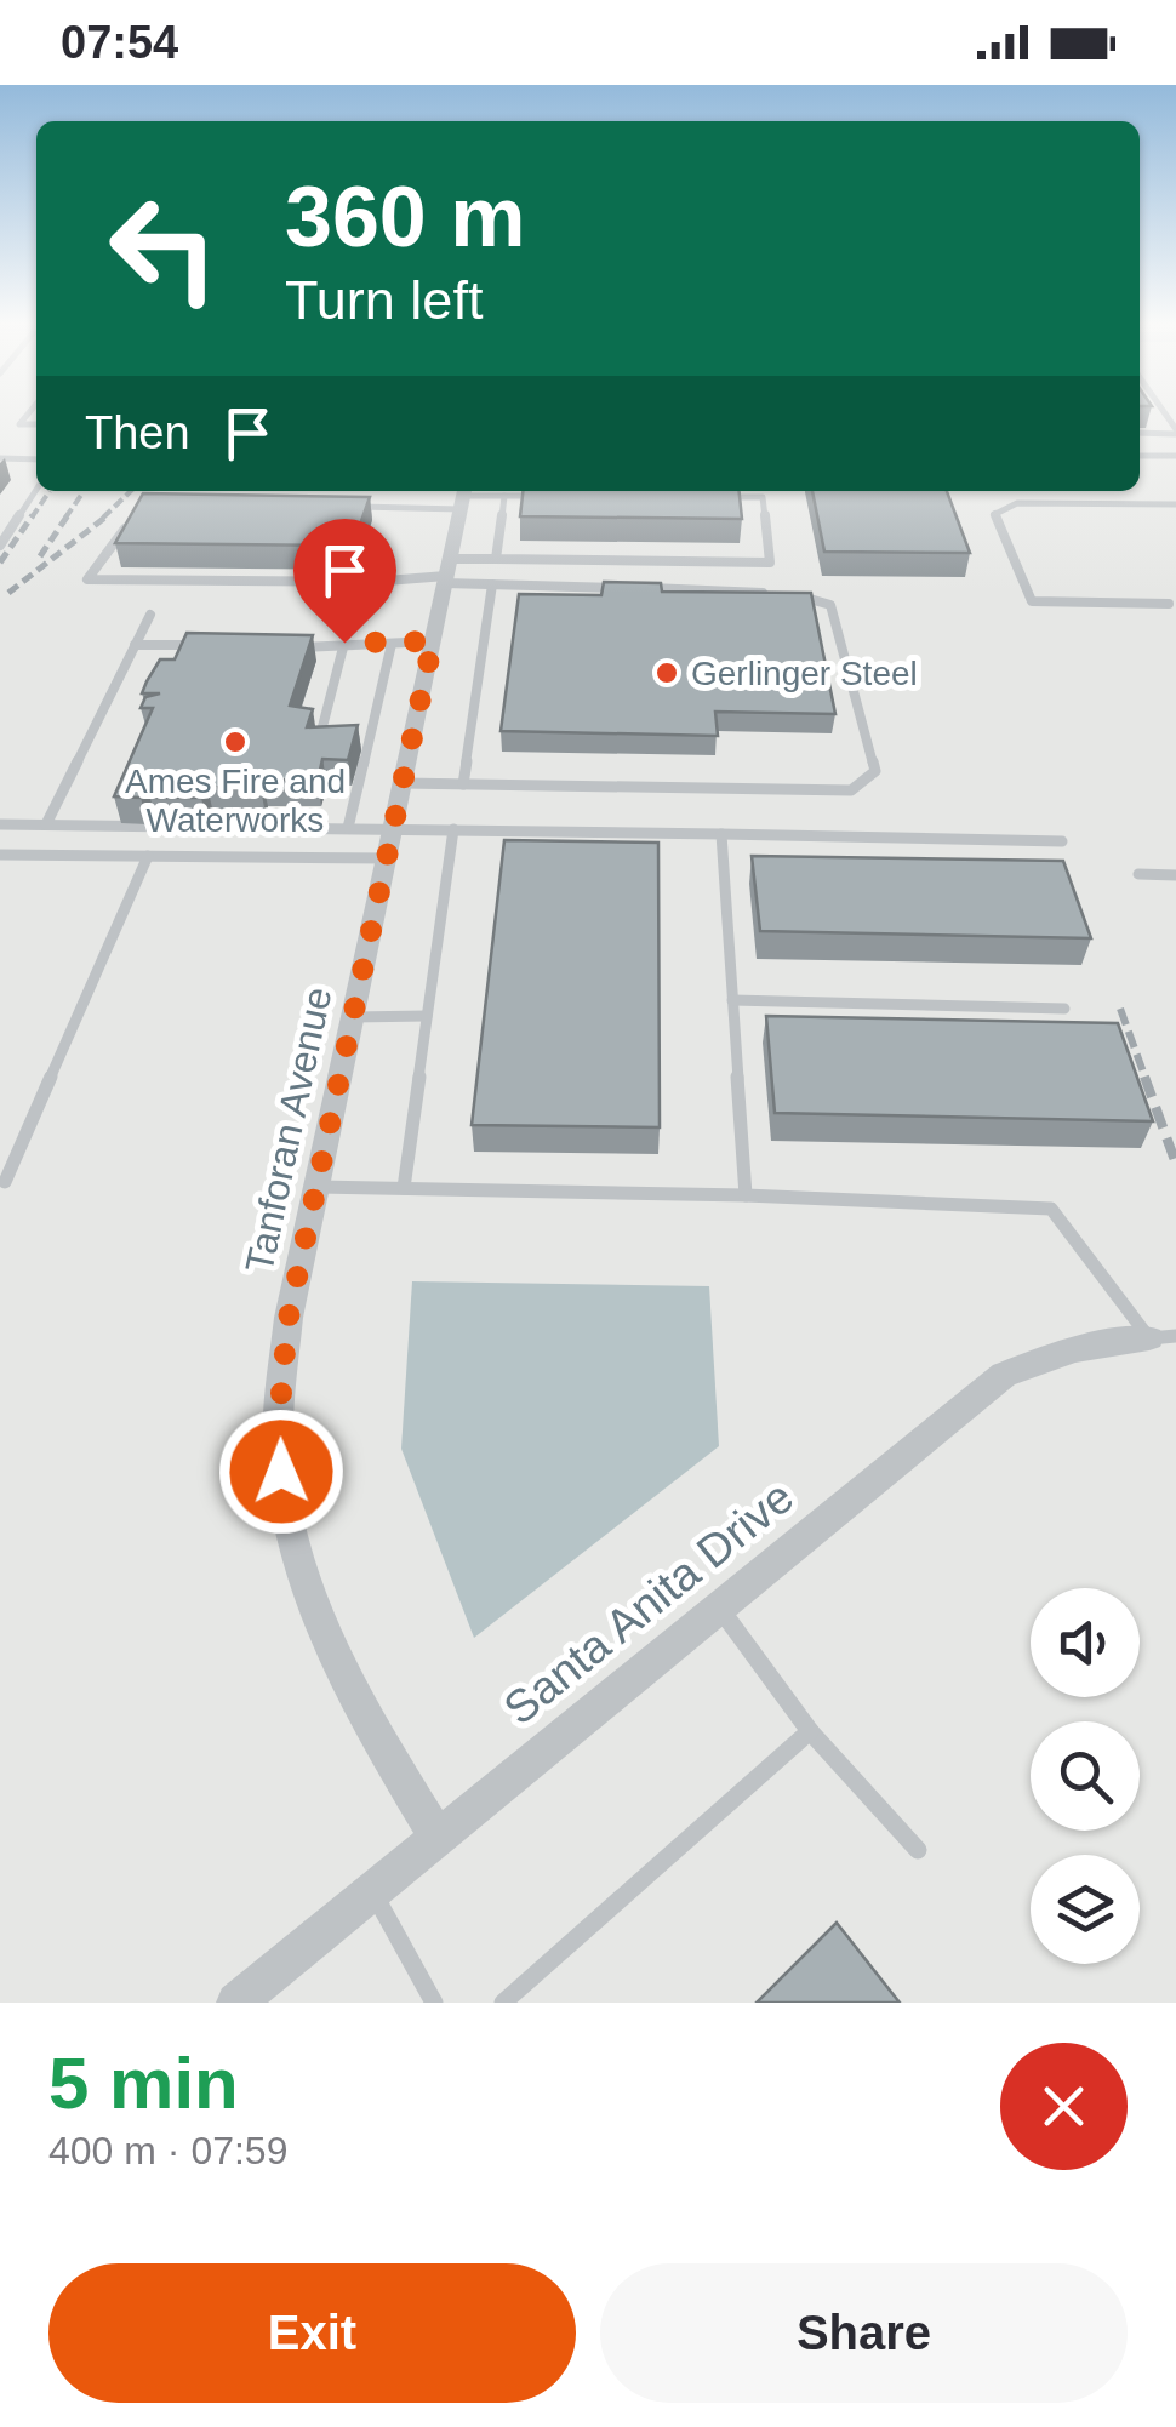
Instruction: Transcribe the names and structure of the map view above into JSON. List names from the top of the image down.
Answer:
{
  "streets": {
    "street": ["Tanforan Avenue", "Santa Anita Drive"]
  },
  "crossings": [
    ["Tanforan Avenue", "Santa Anita Drive"]
  ],
  "places": ["Gerlinger Steel", "Ames Fire and Waterworks"],
  "page": {
    "status": "07:54",
    "turn": ["360 m", "Turn left"],
    "then": "Then",
    "heading": ["5 min", "400 m · 07:59"],
    "buttons": ["Exit", "Share"]
  }
}
